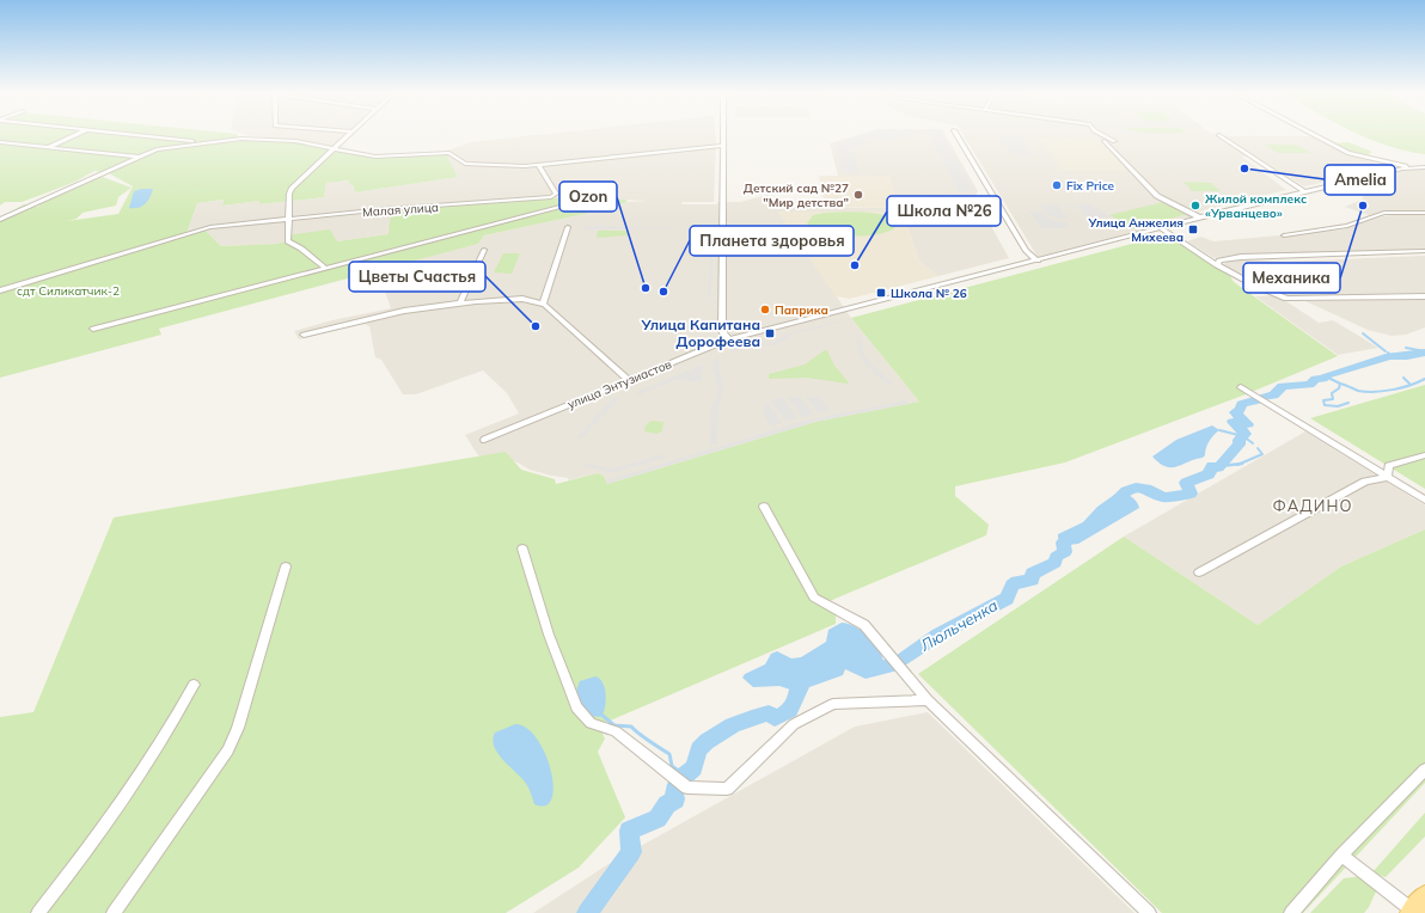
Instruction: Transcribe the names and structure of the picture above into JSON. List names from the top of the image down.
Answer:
{
  "streets": {
    "street": ["Малая улица", "улица Энтузиастов"]
  },
  "districts": ["ФАДИНО"],
  "water": ["Люльченка"],
  "parks": ["сдт Силикатчик-2"],
  "places": {
    "other": [
      "Amelia",
      "Fix Price",
      "Детский сад №27 \"Мир детства\"",
      "Жилой комплекс «Урванцево»",
      "Механика",
      "Школа №26",
      "Ozon",
      "Планета здоровья",
      "Паприка",
      "Цветы Счастья"
    ],
    "transit": ["Улица Анжелия Михеева", "Школа № 26", "Улица Капитана Дорофеева"]
  }
}
